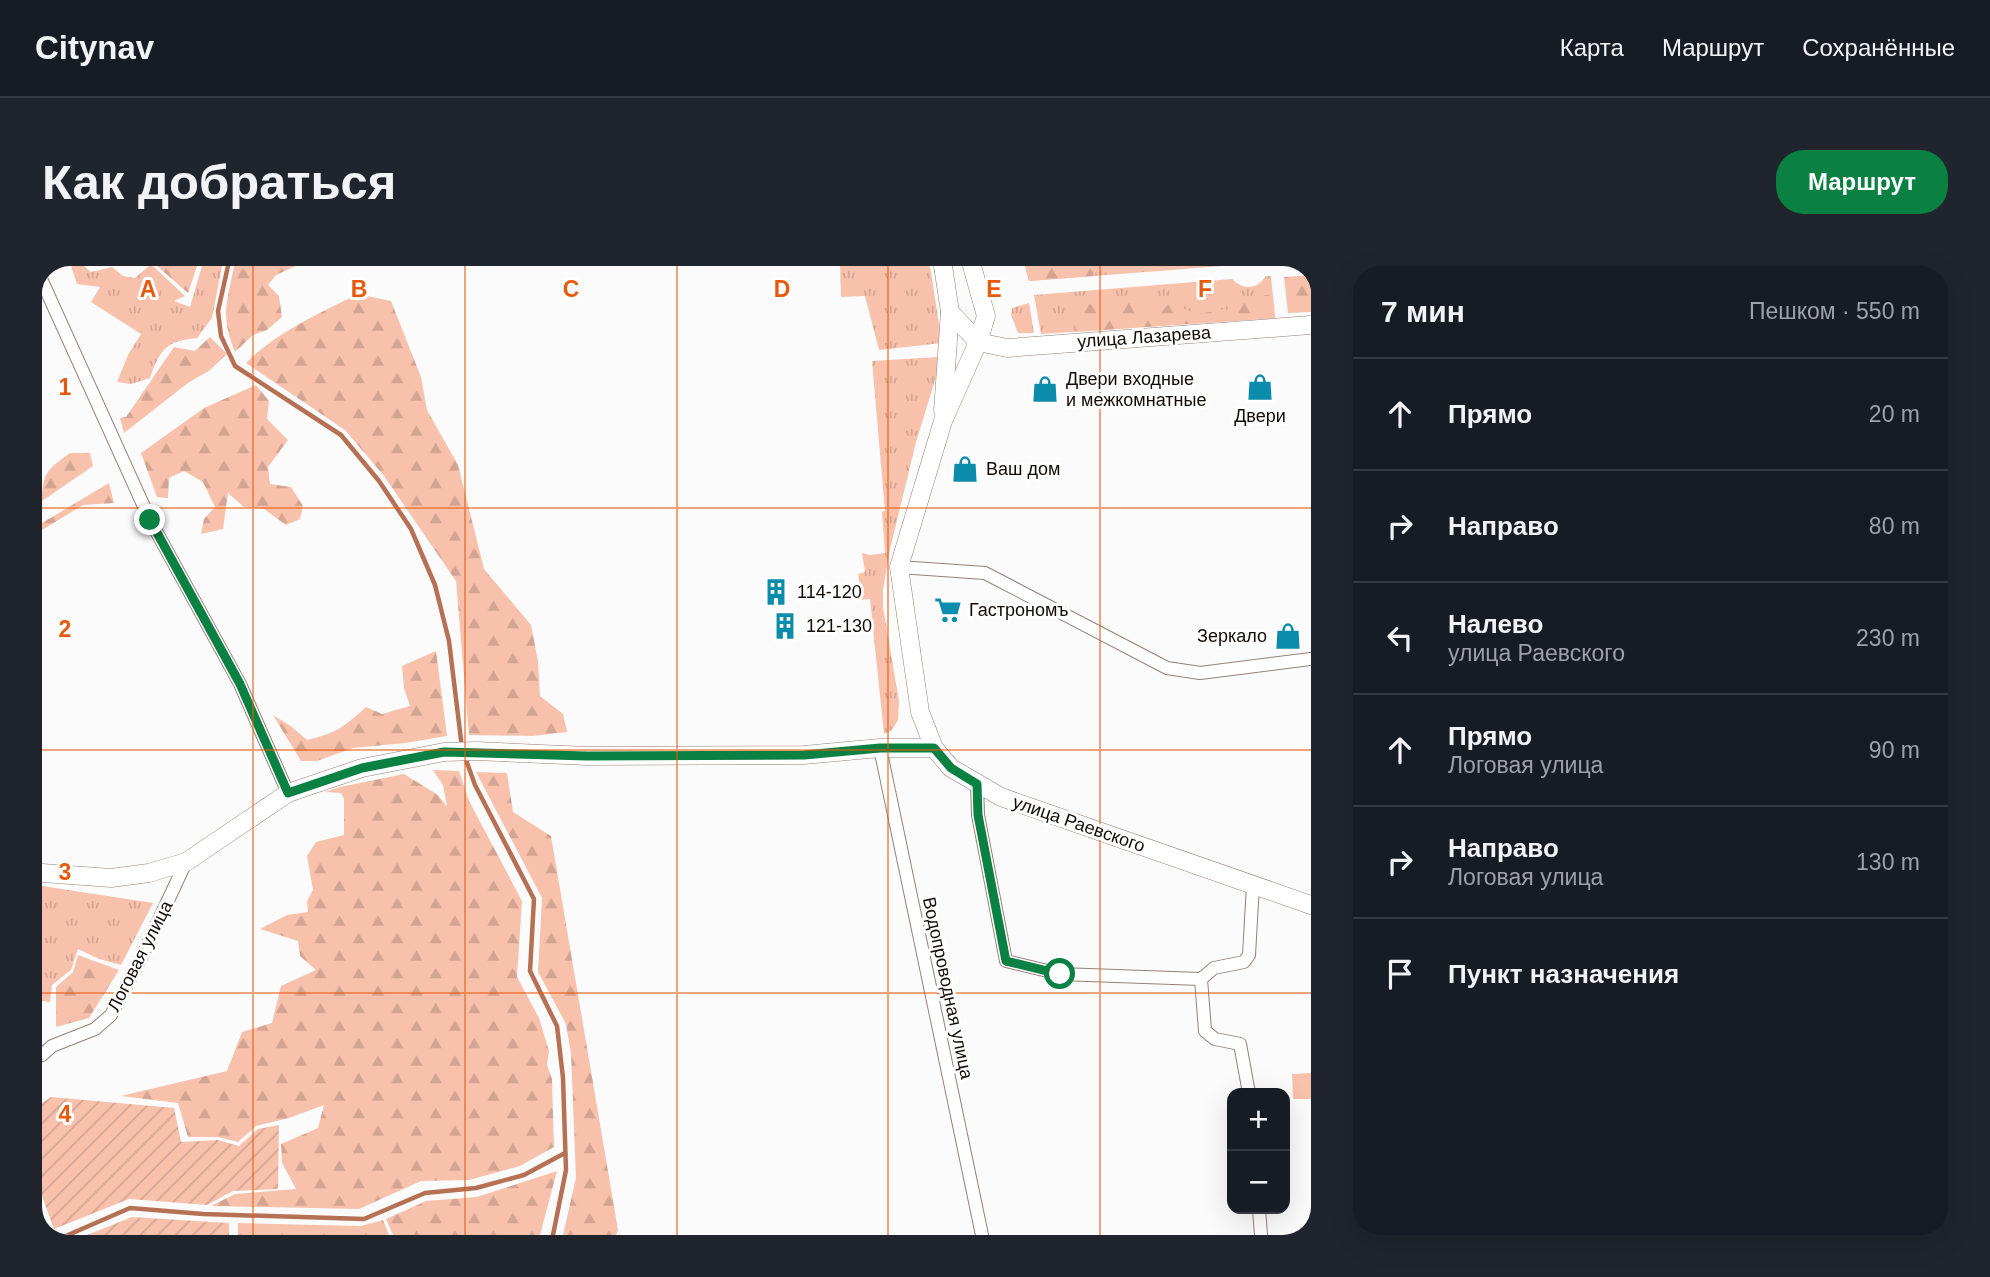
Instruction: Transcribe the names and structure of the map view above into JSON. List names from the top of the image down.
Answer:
{
  "streets": {
    "main road": ["улица Лазарева", "улица Раевского", "Логовая улица"],
    "street": ["Водопроводная улица"]
  },
  "crossings": [
    ["Логовая улица", "Водопроводная улица"]
  ],
  "places": {
    "shop": [
      "Двери",
      "Двери входные и межкомнатные",
      "Ваш дом",
      "Зеркало"
    ],
    "building": ["114-120", "121-130"],
    "supermarket": ["Гастрономъ"]
  },
  "page": {
    "header": "Citynav",
    "nav": ["Карта", "Маршрут", "Сохранённые"],
    "buttons": "Маршрут",
    "title": "Как добраться",
    "heading": ["7 мин", "Пешком · 550 m"],
    "list": [
      ["Прямо", "20 m"],
      ["Направо", "80 m"],
      ["Налево", "улица Раевского", "230 m"],
      ["Прямо", "Логовая улица", "90 m"],
      ["Направо", "Логовая улица", "130 m"],
      "Пункт назначения"
    ],
    "map_buttons": ["+", "−"]
  },
  "grid": {
    "columns": [
      "A",
      "B",
      "C",
      "D",
      "E",
      "F"
    ],
    "rows": [
      "1",
      "2",
      "3",
      "4"
    ]
  }
}
